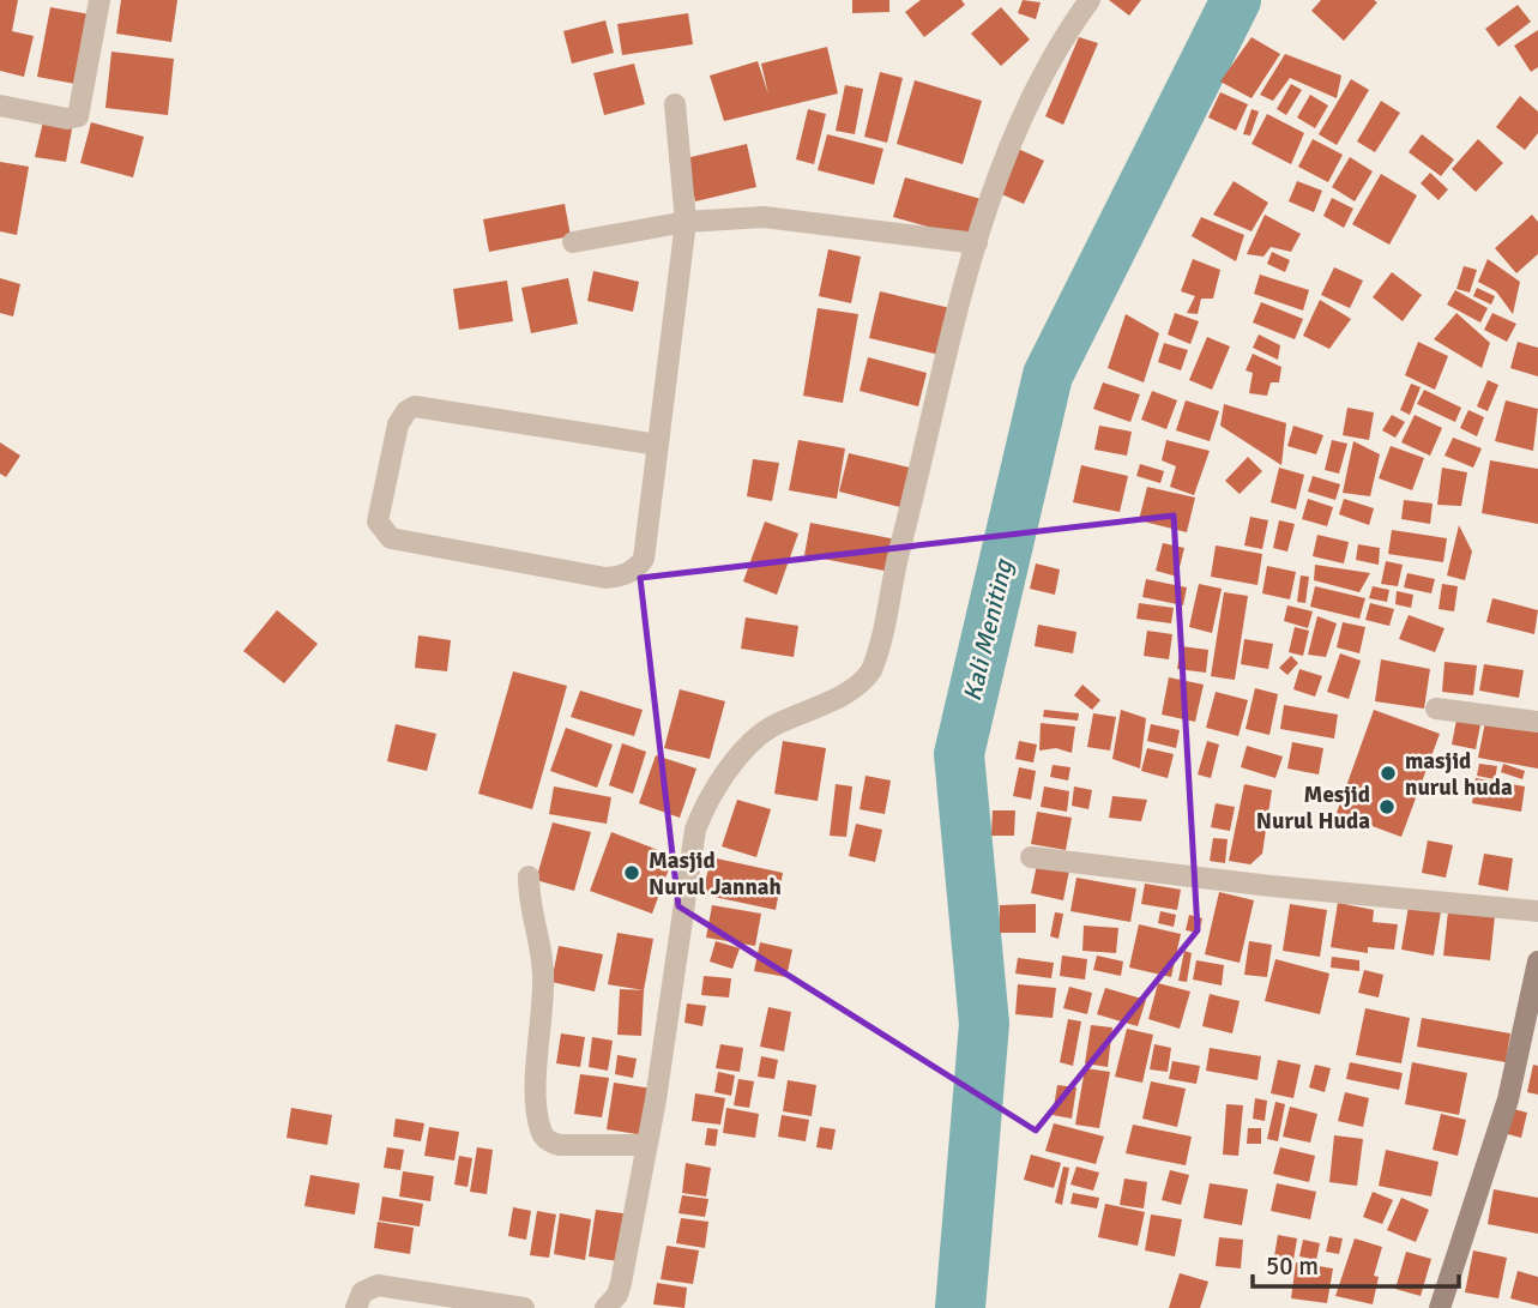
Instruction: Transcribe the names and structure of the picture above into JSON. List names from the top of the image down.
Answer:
{
  "water": ["Kali Meniting"],
  "places": ["masjid nurul huda", "Mesjid Nurul Huda", "Masjid Nurul Jannah"],
  "scale_bar": "50 m"
}
